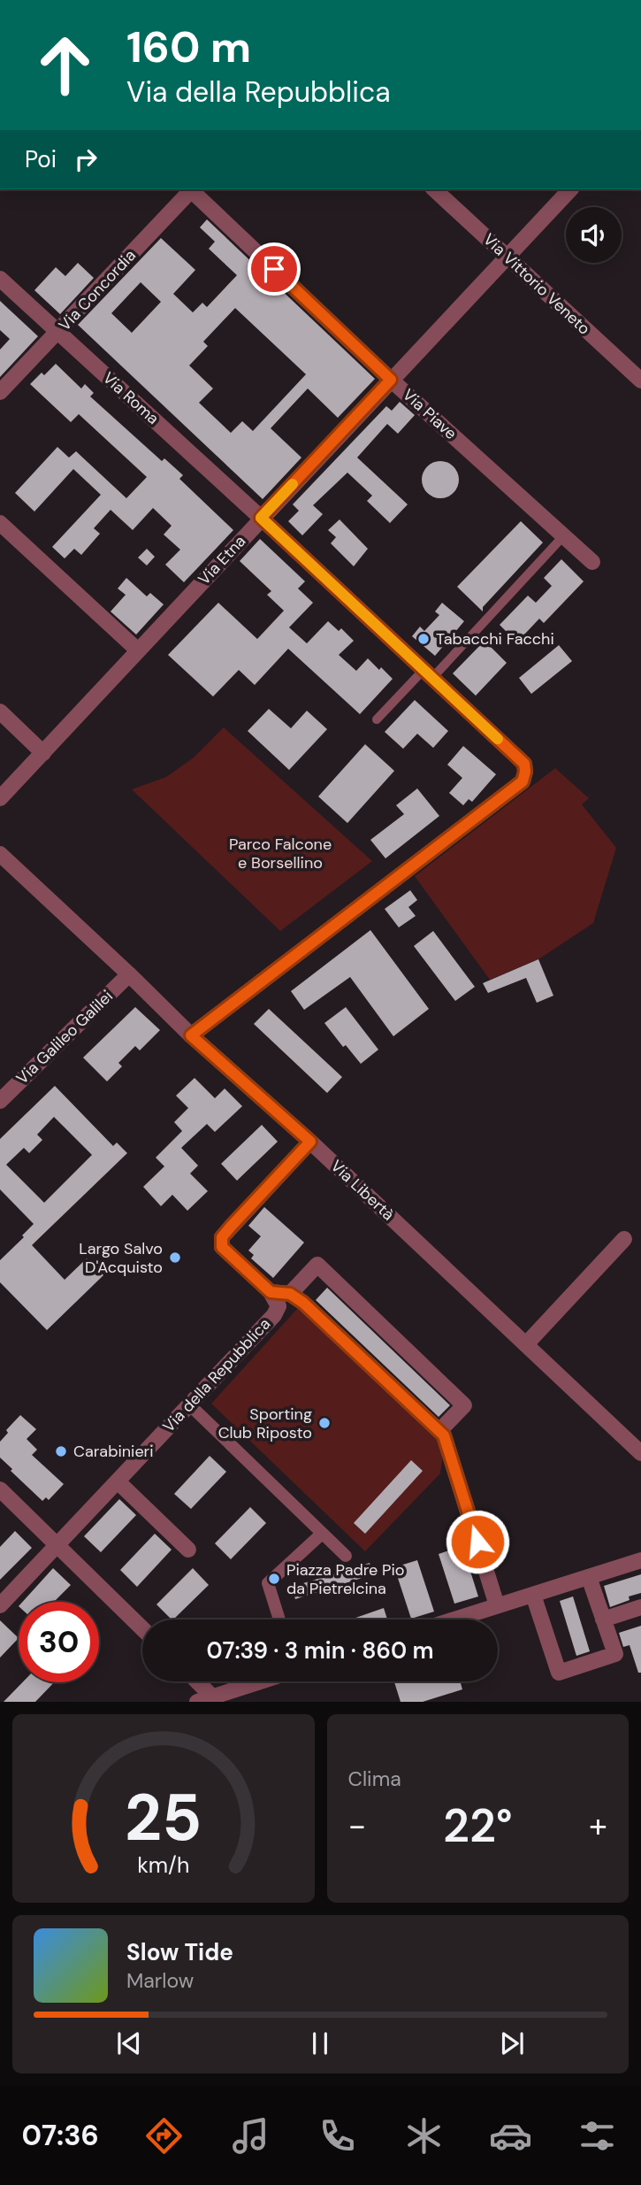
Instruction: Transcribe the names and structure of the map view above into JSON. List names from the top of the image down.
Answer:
{
  "streets": {
    "street": [
      "Via Vittorio Veneto",
      "Via Concordia",
      "Via Roma",
      "Via Piave",
      "Via Etna",
      "Via Galileo Galilei",
      "Via Libertà",
      "Via della Repubblica"
    ]
  },
  "crossings": [
    ["Via Vittorio Veneto", "Via Etna"],
    ["Via Concordia", "Via Roma"],
    ["Via Roma", "Via Etna"],
    ["Via Roma", "Via Libertà"],
    ["Via Piave", "Via Etna"],
    ["Via Galileo Galilei", "Via Libertà"]
  ],
  "parks": ["Parco Falcone e Borsellino"],
  "places": [
    "Tabacchi Facchi",
    "Largo Salvo D'Acquisto",
    "Sporting Club Riposto",
    "Carabinieri",
    "Piazza Padre Pio da Pietrelcina"
  ],
  "page": {
    "turn": ["160 m", "Via della Repubblica"],
    "then": "Poi",
    "limit": "30",
    "trip": "07:39 · 3 min · 860 m",
    "tile": "Clima",
    "heat": ["−", "22°", "+"],
    "song": ["Slow Tide", "Marlow"],
    "tabs": "07:36",
    "gauge": ["25", "km/h"]
  }
}
